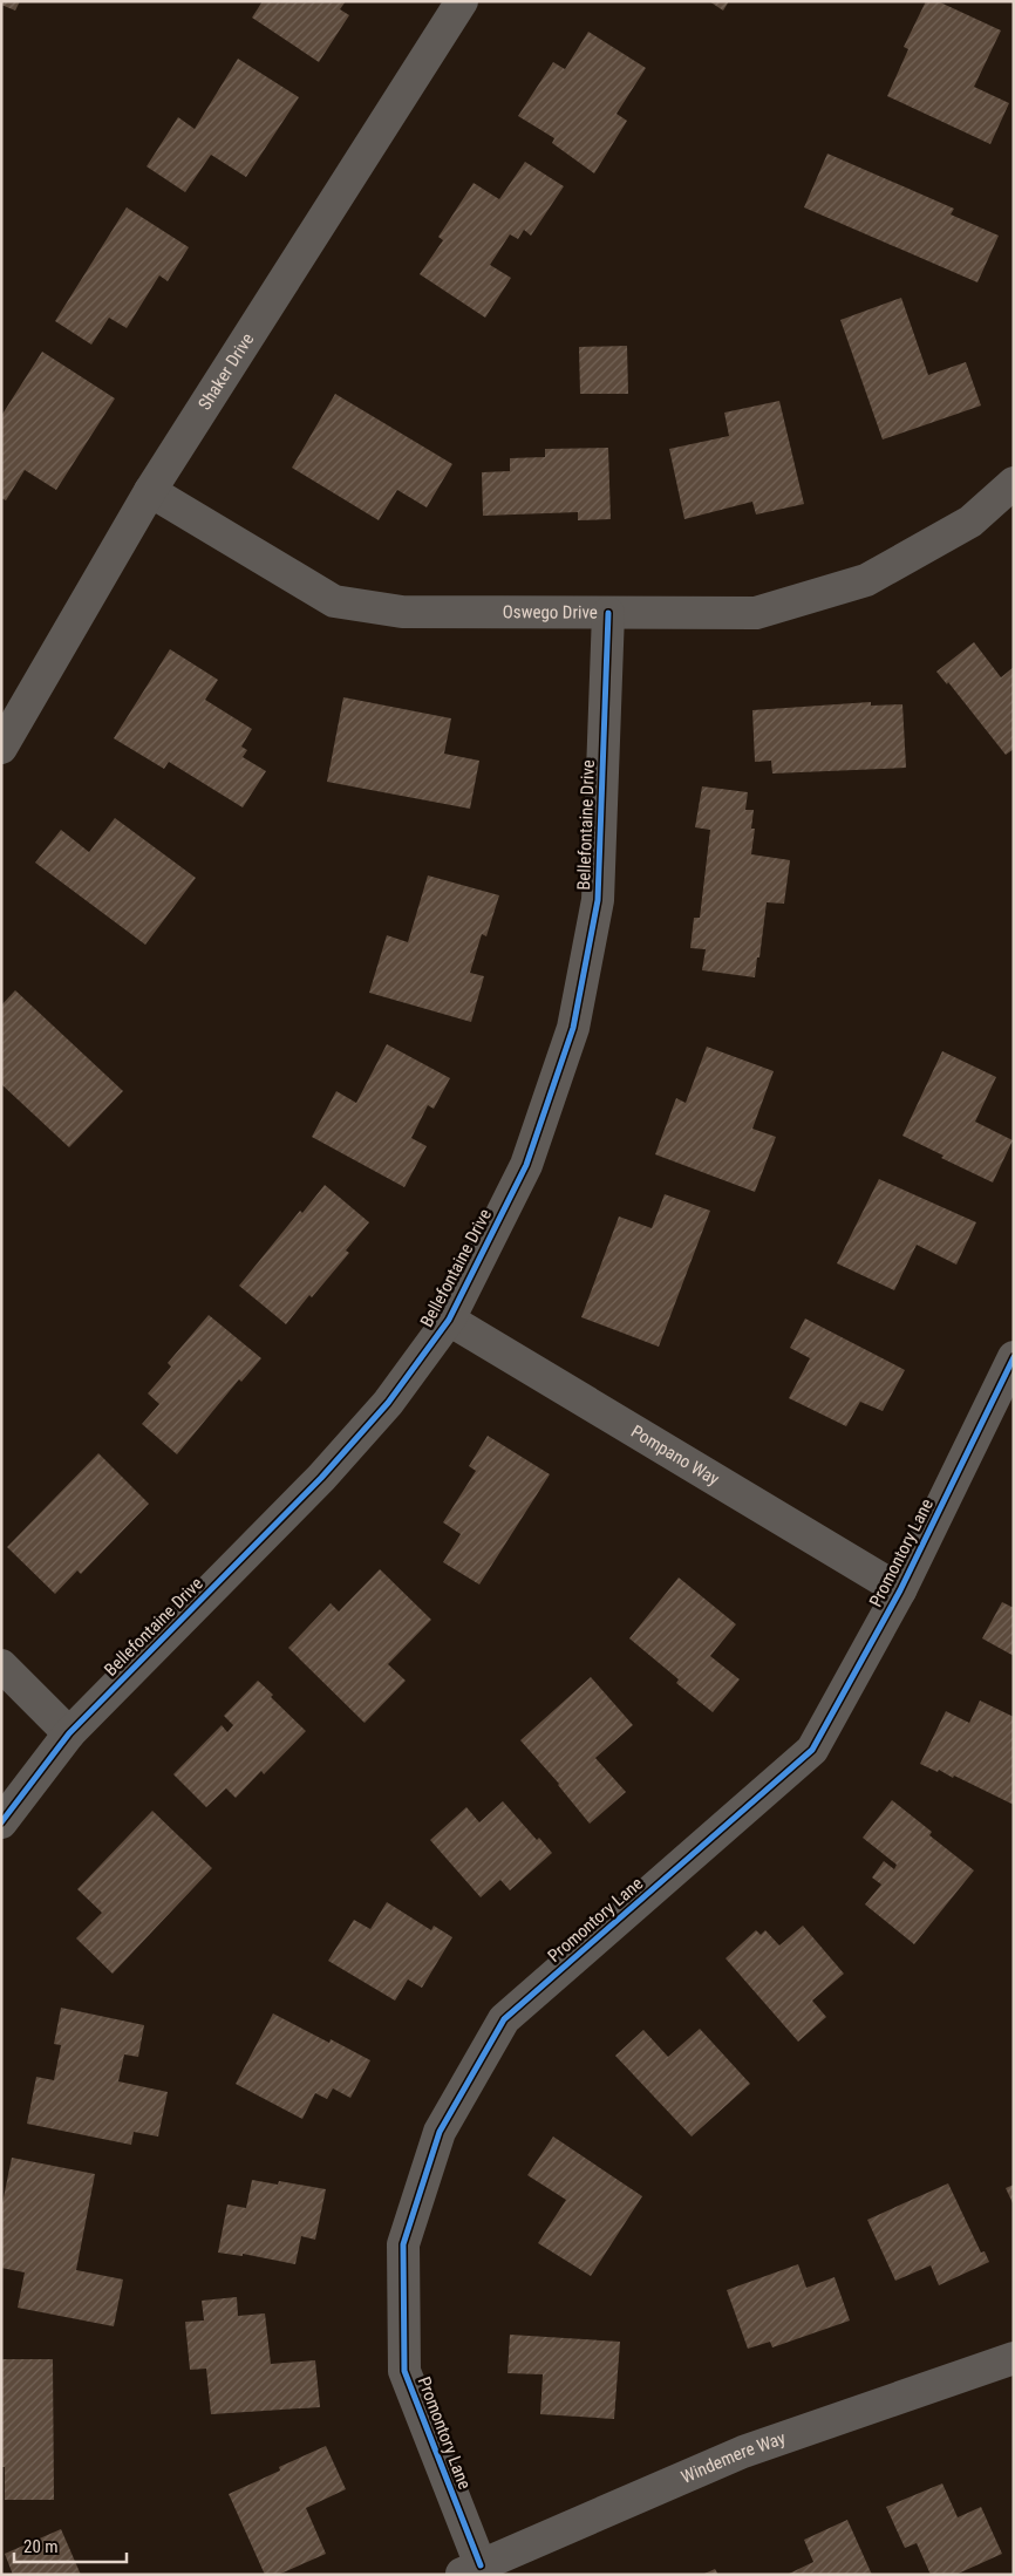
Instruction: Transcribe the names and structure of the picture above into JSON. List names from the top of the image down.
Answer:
{
  "streets": {
    "street": [
      "Shaker Drive",
      "Oswego Drive",
      "Bellefontaine Drive",
      "Pompano Way",
      "Promontory Lane",
      "Windemere Way"
    ]
  },
  "crossings": [
    ["Shaker Drive", "Oswego Drive"],
    ["Oswego Drive", "Bellefontaine Drive"],
    ["Bellefontaine Drive", "Pompano Way"],
    ["Pompano Way", "Promontory Lane"],
    ["Promontory Lane", "Windemere Way"]
  ],
  "scale_bar": "20 m"
}
